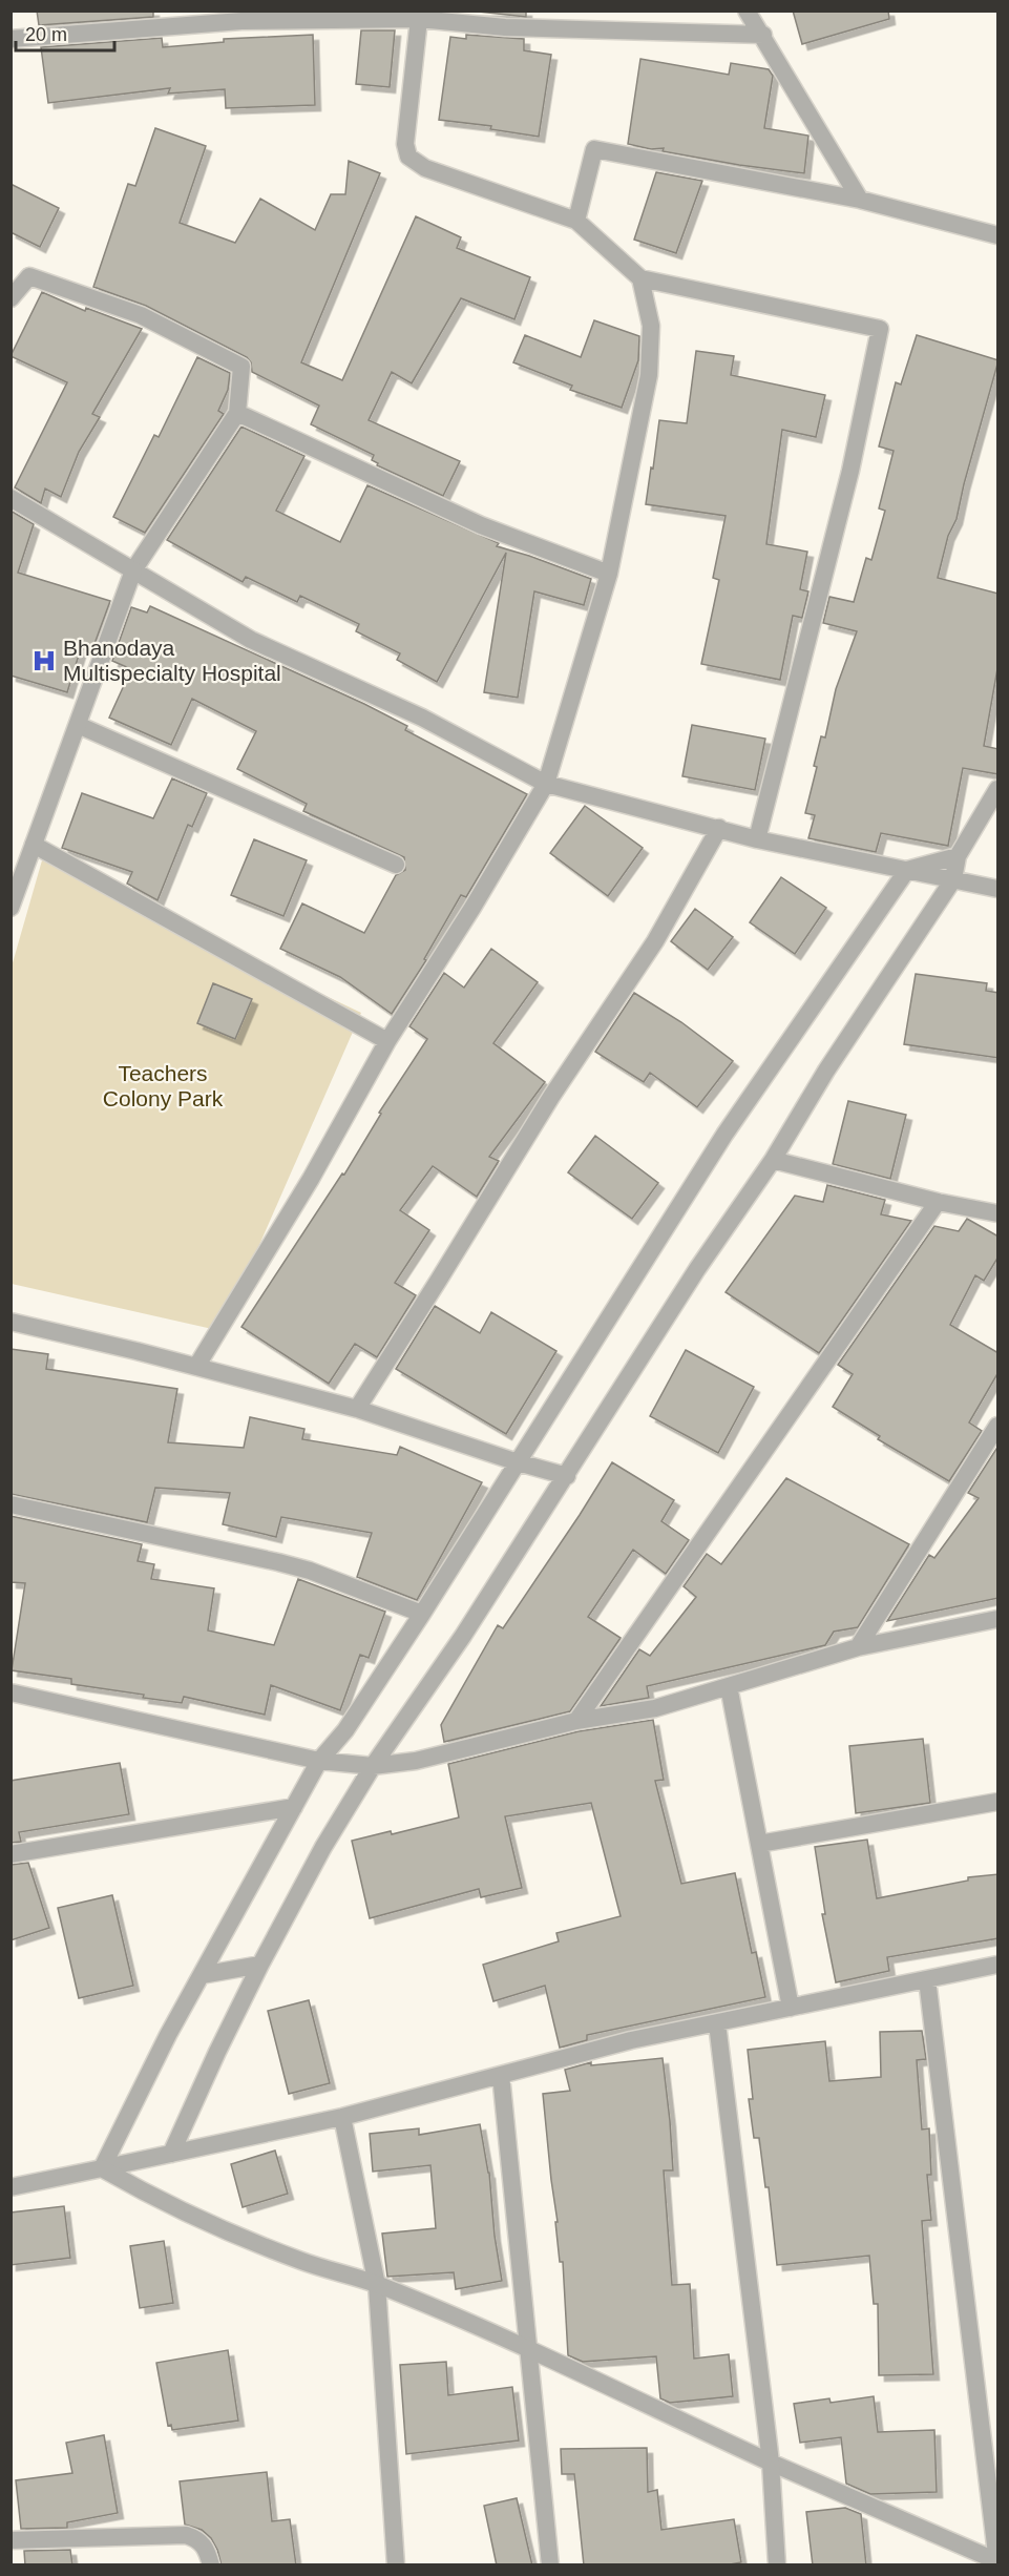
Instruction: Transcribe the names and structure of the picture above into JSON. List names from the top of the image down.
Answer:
{
  "parks": ["Teachers Colony Park"],
  "places": {
    "hospital": ["Bhanodaya Multispecialty Hospital"]
  },
  "scale_bar": "20 m"
}
